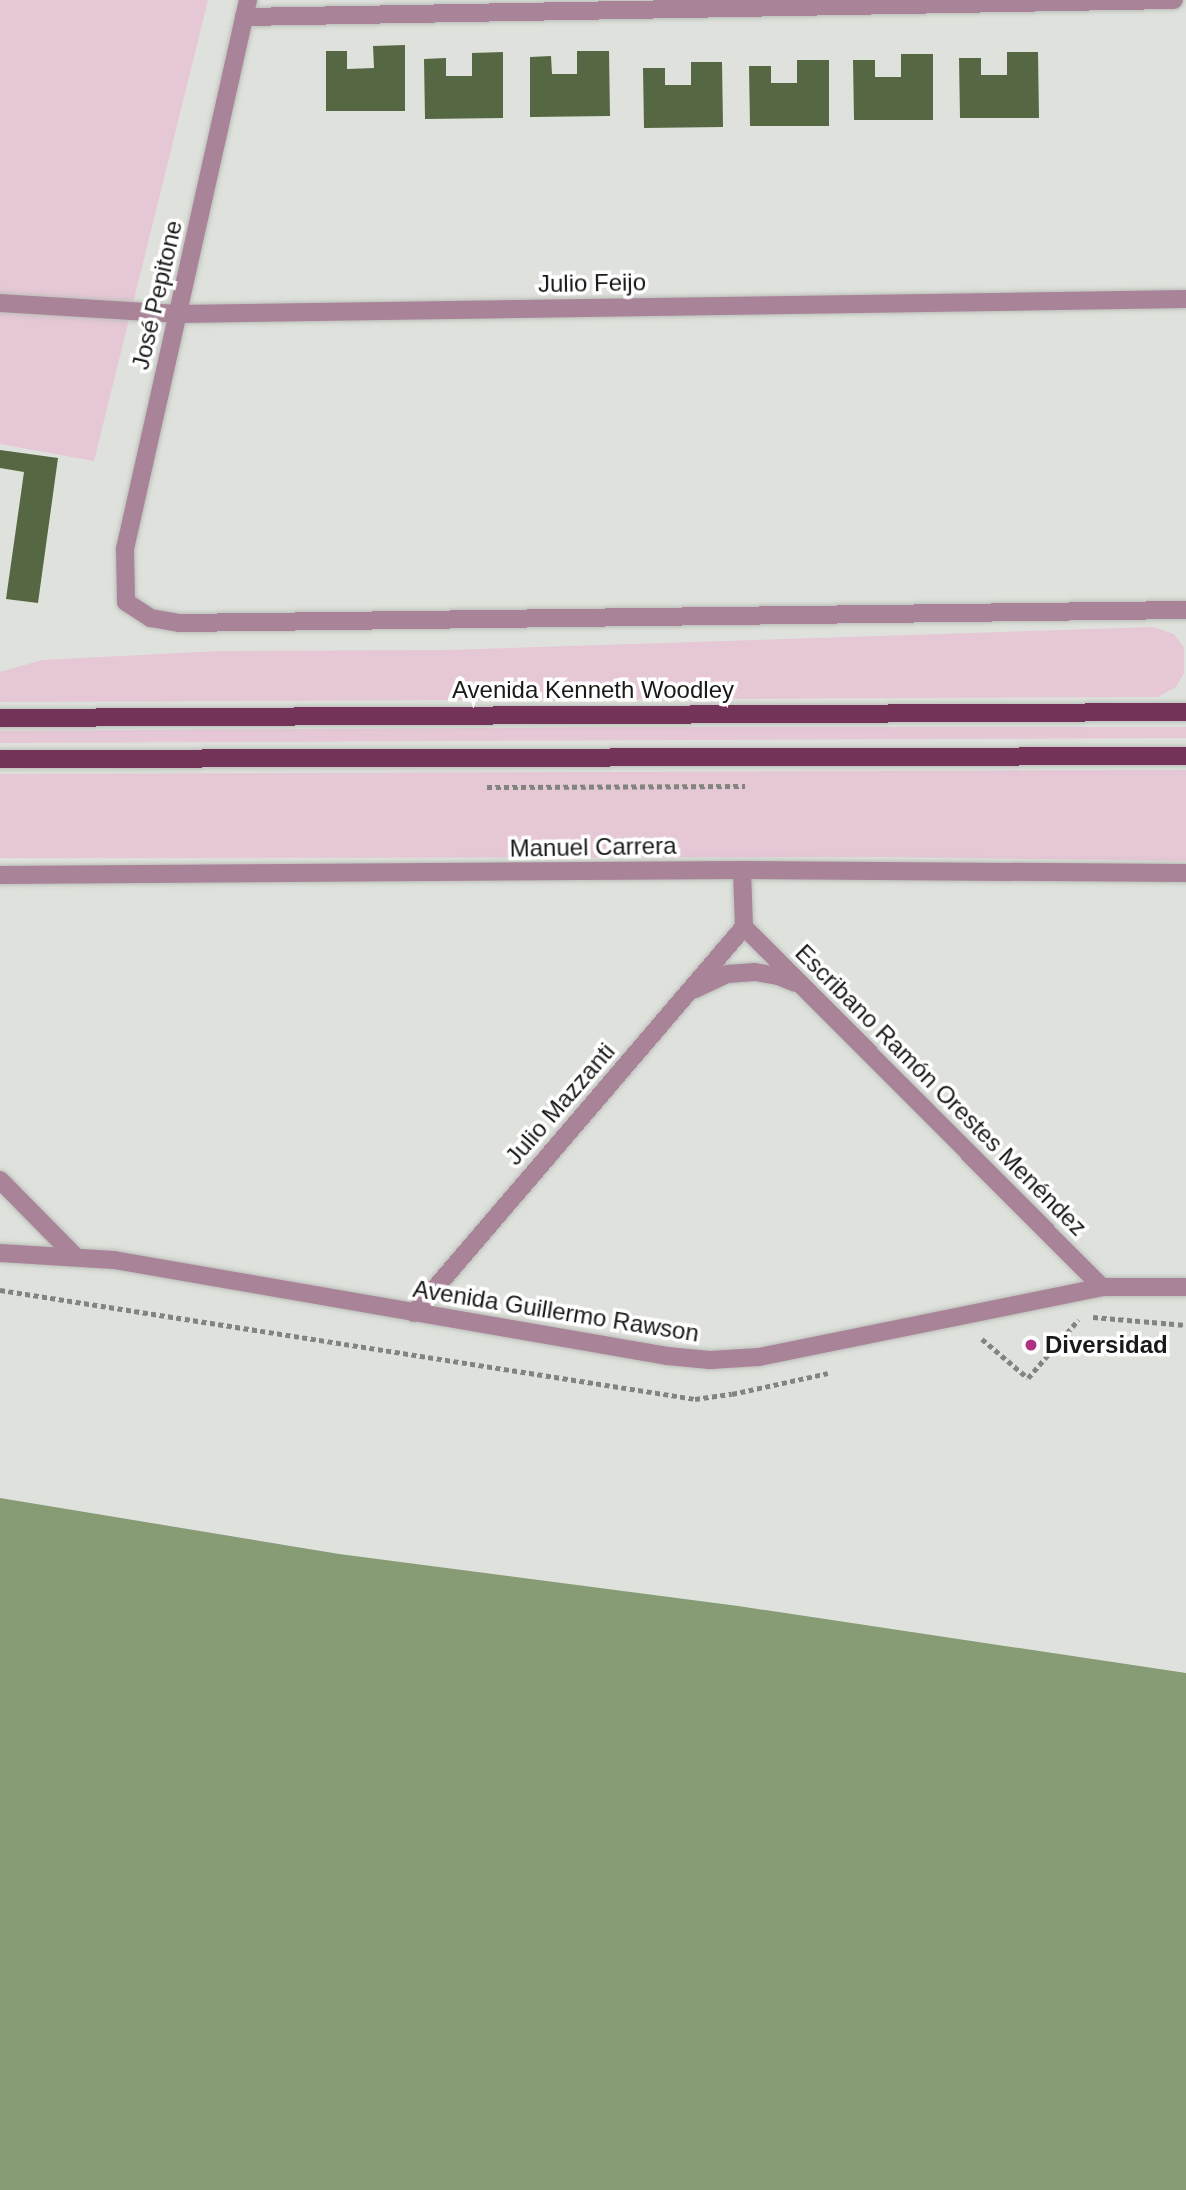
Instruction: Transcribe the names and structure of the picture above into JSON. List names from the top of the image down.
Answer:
{
  "streets": {
    "main road": ["Avenida Kenneth Woodley"],
    "street": [
      "Julio Feijo",
      "José Pepitone",
      "Manuel Carrera",
      "Escribano Ramón Orestes Menéndez",
      "Julio Mazzanti",
      "Avenida Guillermo Rawson"
    ]
  },
  "crossings": [
    ["Julio Feijo", "José Pepitone"],
    ["Escribano Ramón Orestes Menéndez", "Julio Mazzanti"],
    ["Escribano Ramón Orestes Menéndez", "Avenida Guillermo Rawson"],
    ["Julio Mazzanti", "Avenida Guillermo Rawson"]
  ],
  "places": ["Diversidad"]
}
